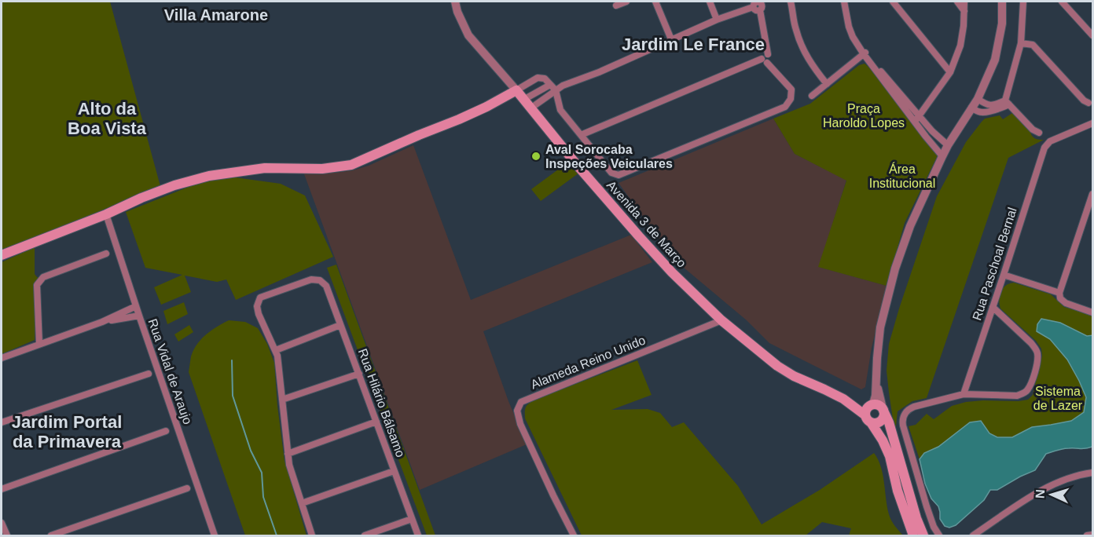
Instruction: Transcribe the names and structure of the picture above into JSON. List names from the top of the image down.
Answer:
{
  "streets": {
    "main road": ["Avenida 3 de Março"],
    "street": [
      "Rua Paschoal Bernal",
      "Alameda Reino Unido",
      "Rua Vidal de Araujo",
      "Rua Hilário Bálsamo"
    ]
  },
  "crossings": [
    ["Avenida 3 de Março", "Alameda Reino Unido"]
  ],
  "districts": [
    "Villa Amarone",
    "Jardim Le France",
    "Alto da Boa Vista",
    "Jardim Portal da Primavera"
  ],
  "parks": ["Praça Haroldo Lopes", "Área Institucional", "Sistema de Lazer"],
  "places": ["Aval Sorocaba Inspeções Veiculares"],
  "north": "left"
}
